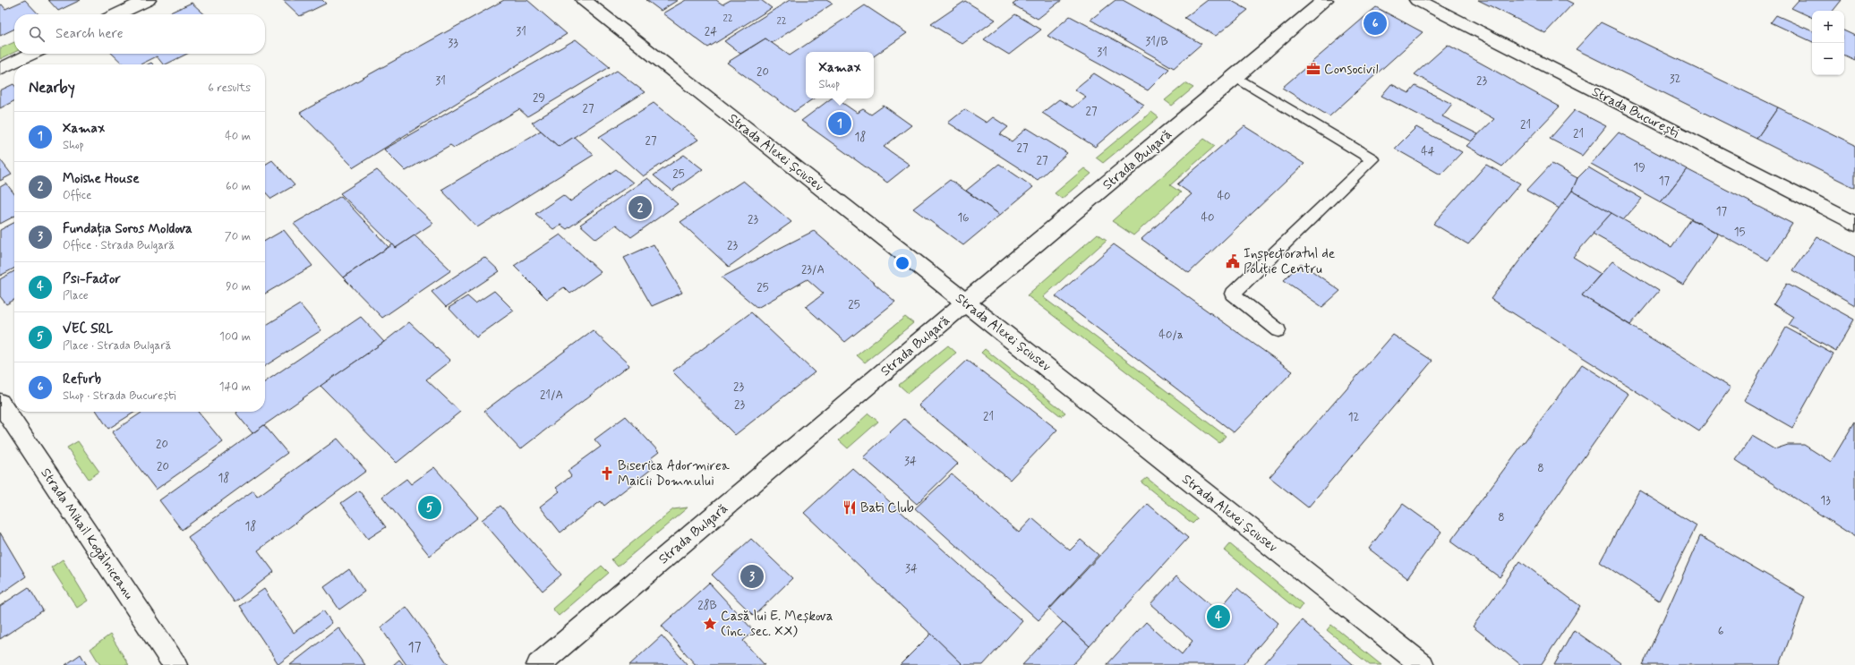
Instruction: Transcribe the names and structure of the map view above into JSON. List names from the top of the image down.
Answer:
{
  "streets": {
    "street": [
      "Strada București",
      "Strada Alexei Șciusev",
      "Strada Bulgară",
      "Strada Mihail Kogălniceanu"
    ]
  },
  "crossings": [
    ["Strada Alexei Șciusev", "Strada Bulgară"]
  ],
  "places": {
    "office": ["Consocivil"],
    "public building": ["Inspectoratul de Poliție Centru"],
    "church": ["Biserica Adormirea Maicii Domnului"],
    "restaurant": ["Bati Club"],
    "place": ["Casă lui E. Meșkova (înc. sec. XX)"]
  },
  "house_numbers": [
    "22",
    "22",
    "31",
    "24",
    "31/B",
    "33",
    "31",
    "20",
    "32",
    "31",
    "23",
    "29",
    "27",
    "27",
    "21",
    "21",
    "18",
    "27",
    "27",
    "44",
    "27",
    "19",
    "25",
    "17",
    "40",
    "17",
    "16",
    "40",
    "23",
    "15",
    "23",
    "23/A",
    "25",
    "25",
    "40/a",
    "23",
    "21/A",
    "23",
    "21",
    "12",
    "20",
    "34",
    "20",
    "8",
    "18",
    "13",
    "8",
    "18",
    "34",
    "28B",
    "6",
    "17"
  ],
  "page": {
    "pins": [
      "6",
      "1",
      "2",
      "5",
      "3",
      "4"
    ],
    "map_buttons": ["+", "−"],
    "search": "Search here",
    "popup": ["Xamax", "Shop"],
    "heading": ["Nearby", "6 results"],
    "list": [
      {
        "mark": "1",
        "name": "Xamax",
        "note": "Shop",
        "value": "40 m"
      },
      {
        "mark": "2",
        "name": "Moishe House",
        "note": "Office",
        "value": "60 m"
      },
      {
        "mark": "3",
        "name": "Fundația Soros Moldova",
        "note": "Office · Strada Bulgară",
        "value": "70 m"
      },
      {
        "mark": "4",
        "name": "Psi-Factor",
        "note": "Place",
        "value": "90 m"
      },
      {
        "mark": "5",
        "name": "VEC SRL",
        "note": "Place · Strada Bulgară",
        "value": "100 m"
      },
      {
        "mark": "6",
        "name": "Refurb",
        "note": "Shop · Strada București",
        "value": "140 m"
      }
    ]
  }
}
